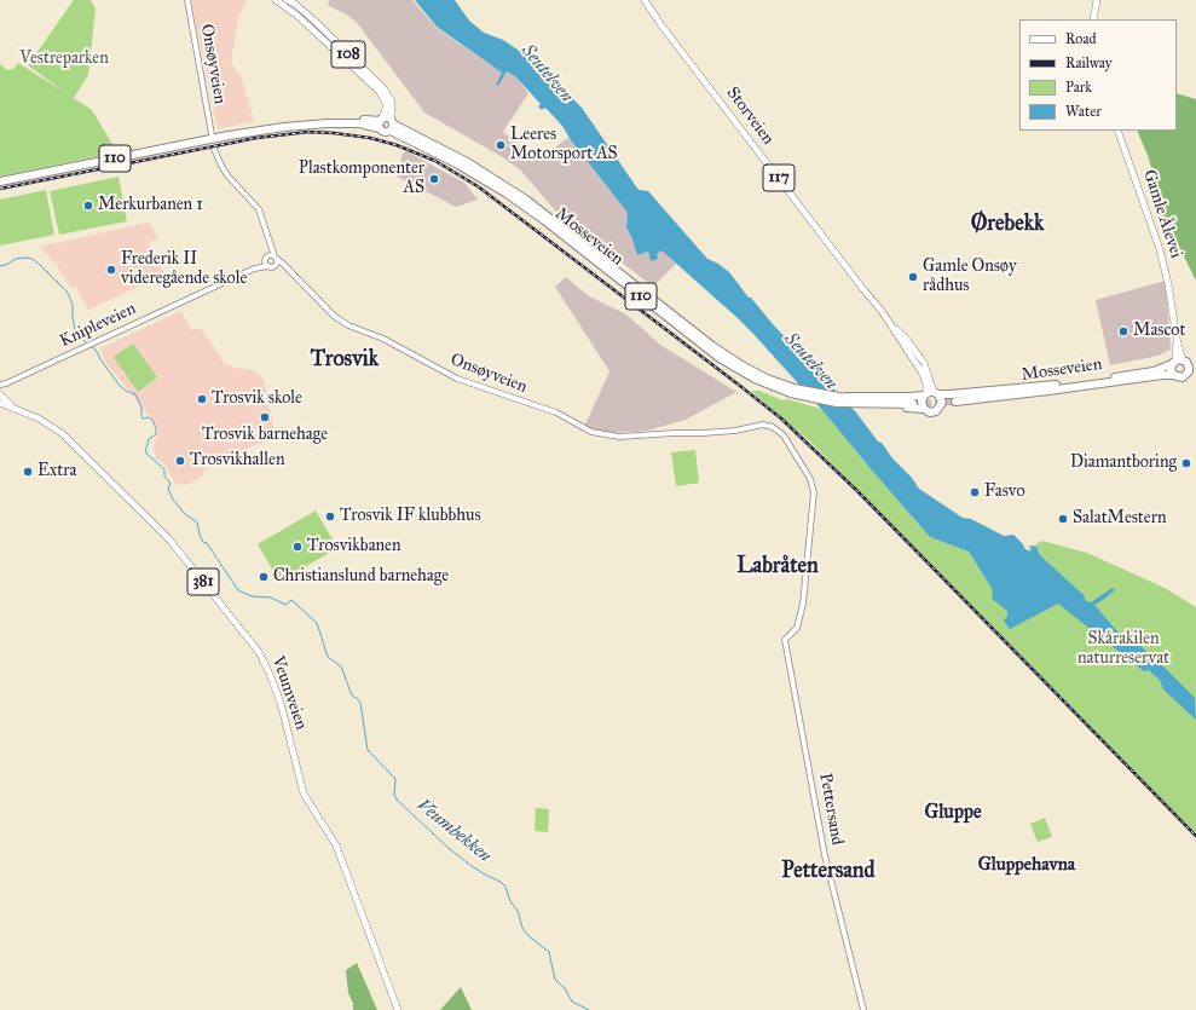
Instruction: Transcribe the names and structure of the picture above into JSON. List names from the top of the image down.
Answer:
{
  "streets": {
    "highway": ["110", "Mosseveien"],
    "main road": [
      "108",
      "Storveien",
      "117",
      "Gamle Ålevei",
      "381",
      "Veumveien"
    ],
    "street": ["Onsøyveien", "Knipleveien", "Pettersand"]
  },
  "crossings": [
    ["108", "110"],
    ["108", "Mosseveien"],
    ["Onsøyveien", "Knipleveien"],
    ["Onsøyveien", "Pettersand"],
    ["Storveien", "110"],
    ["110", "Mosseveien"],
    ["Gamle Ålevei", "Mosseveien"]
  ],
  "districts": [
    "Ørebekk",
    "Trosvik",
    "Labråten",
    "Gluppe",
    "Gluppehavna",
    "Pettersand"
  ],
  "water": ["Seutelven", "Veumbekken"],
  "parks": ["Vestreparken", "Skårakilen naturreservat"],
  "places": [
    "Leeres Motorsport AS",
    "Plastkomponenter AS",
    "Merkurbanen 1",
    "Frederik II videregående skole",
    "Gamle Onsøy rådhus",
    "Mascot",
    "Trosvik skole",
    "Trosvik barnehage",
    "Trosvikhallen",
    "Diamantboring",
    "Extra",
    "Fasvo",
    "Trosvik IF klubbhus",
    "SalatMestern",
    "Trosvikbanen",
    "Christianslund barnehage"
  ],
  "legend": [
    "Road",
    "Railway",
    "Park",
    "Water"
  ]
}
